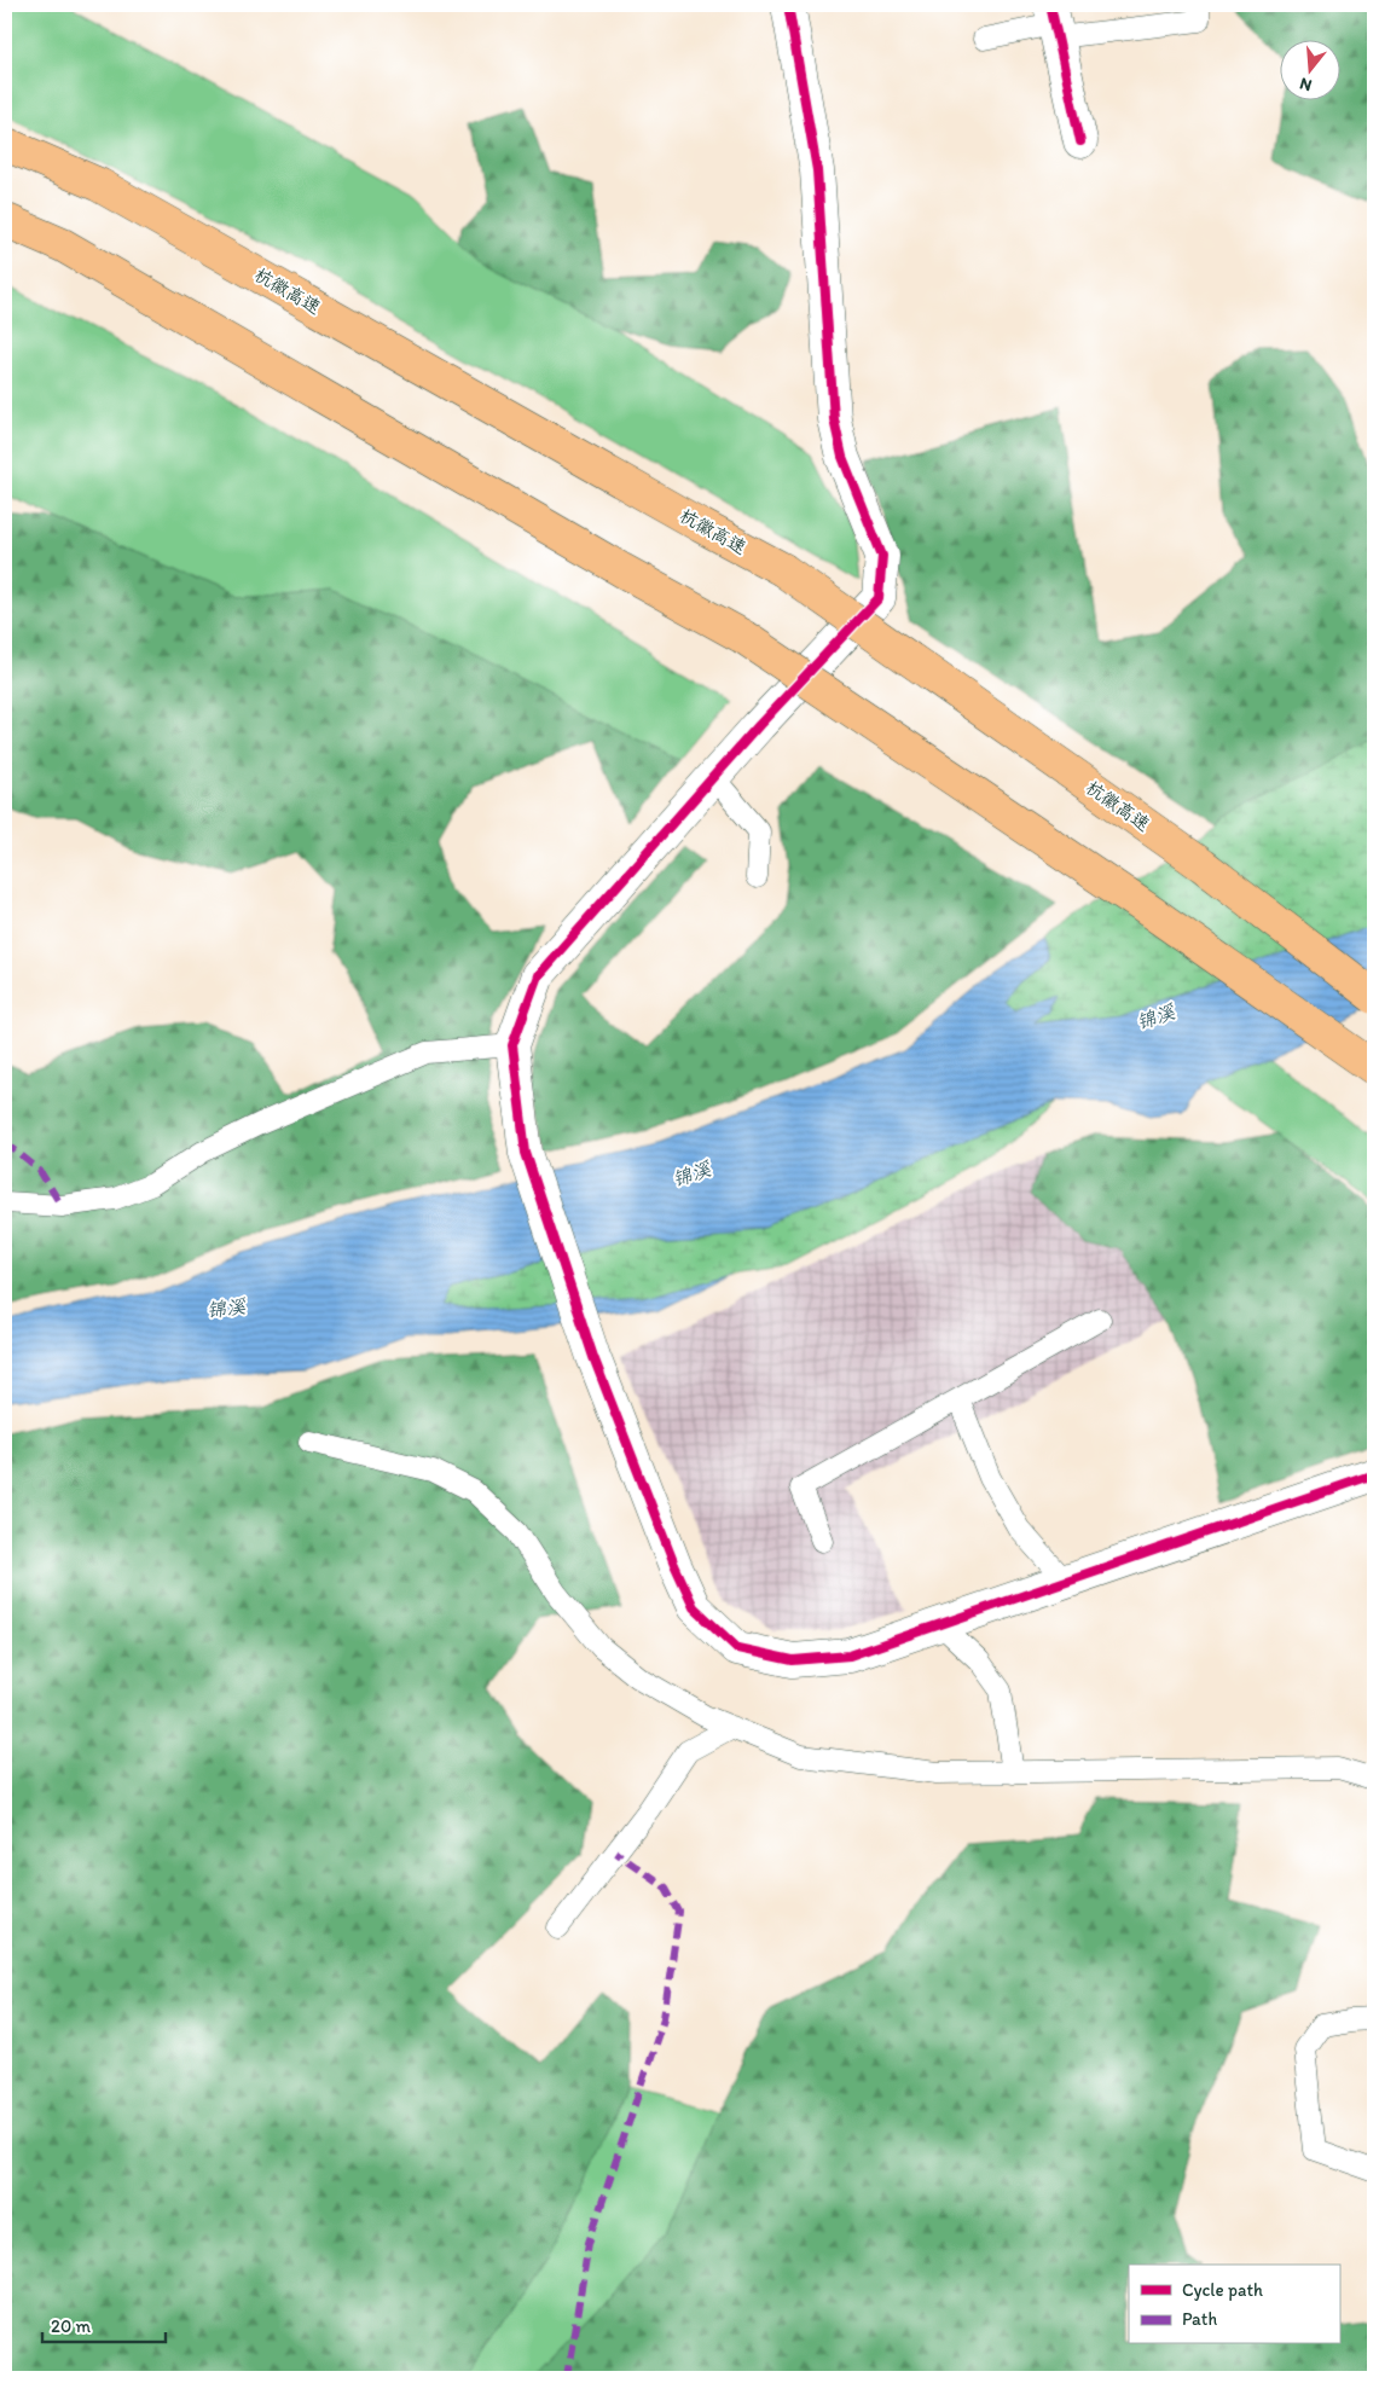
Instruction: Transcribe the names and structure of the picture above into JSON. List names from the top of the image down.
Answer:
{
  "streets": {
    "highway": ["杭徽高速"]
  },
  "water": ["锦溪"],
  "legend": ["Cycle path", "Path"],
  "scale_bar": "20 m",
  "north": "bottom"
}
